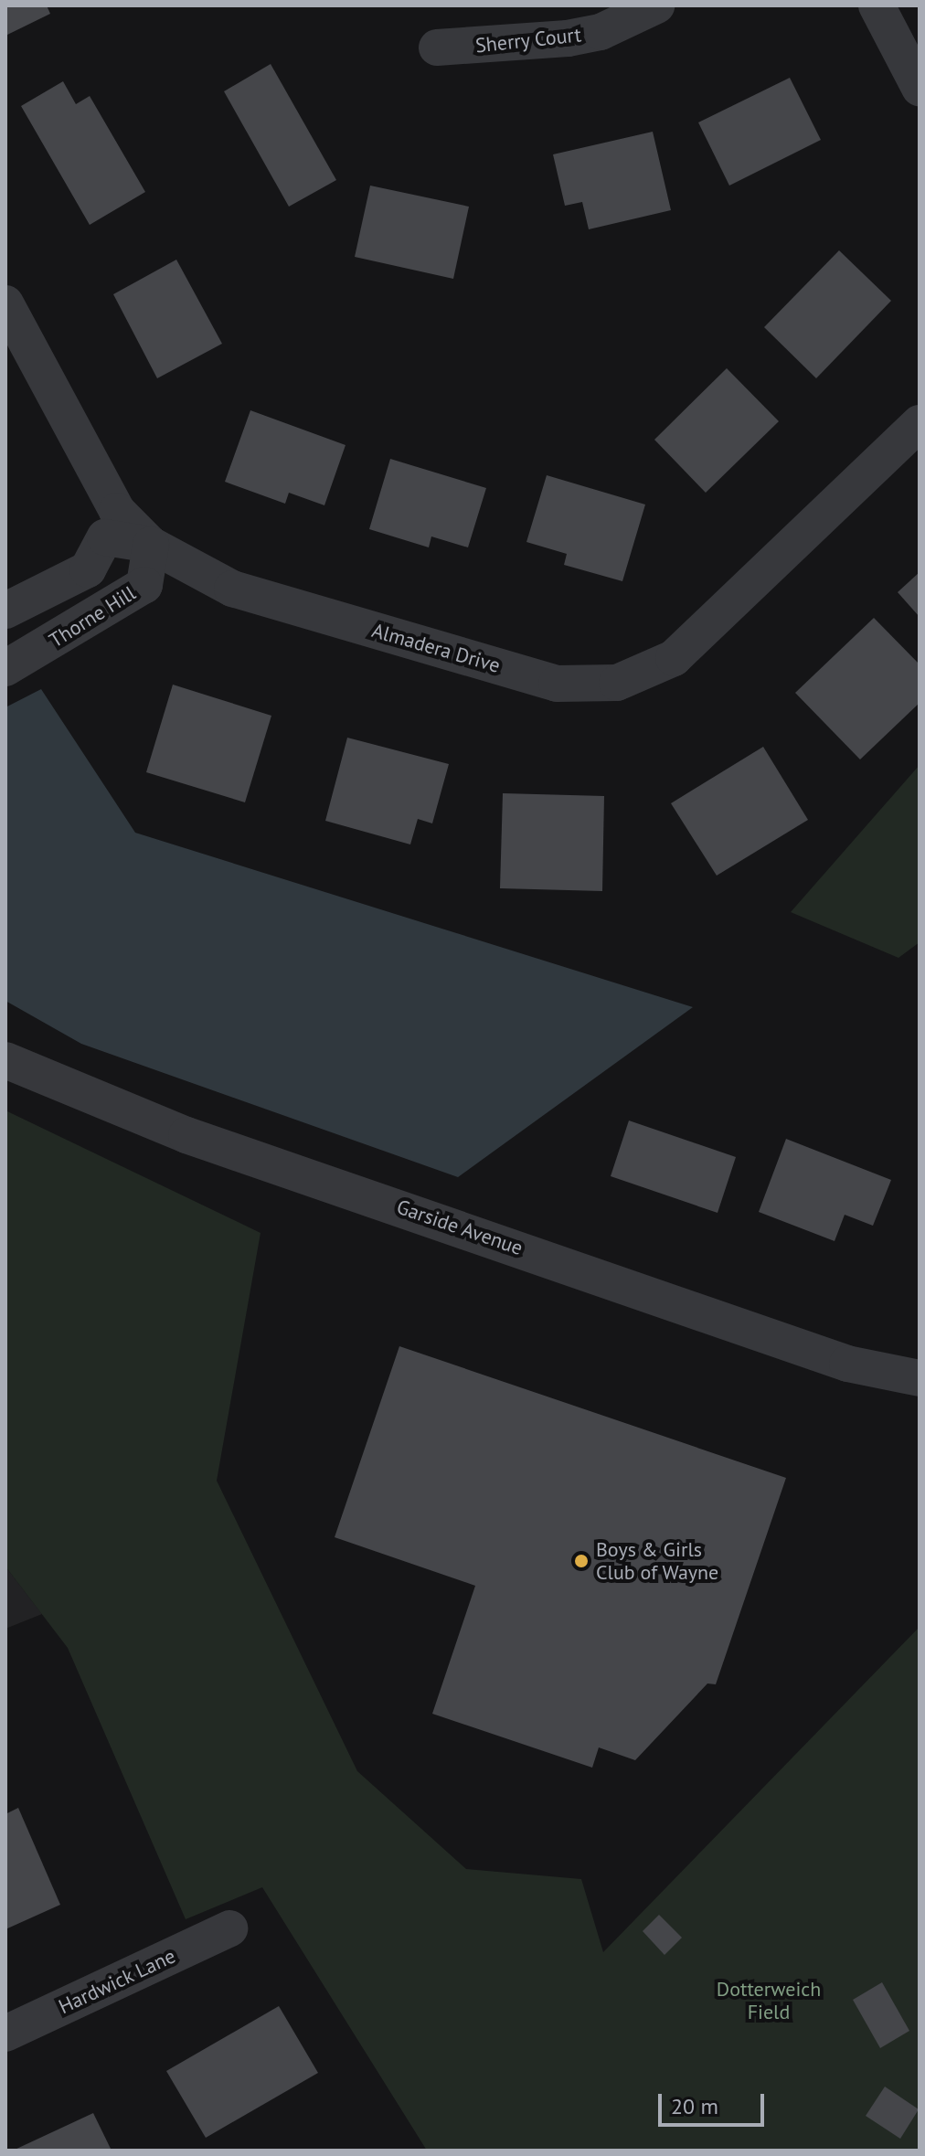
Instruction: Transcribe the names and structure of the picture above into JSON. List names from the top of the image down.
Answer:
{
  "streets": {
    "street": [
      "Sherry Court",
      "Thorne Hill",
      "Almadera Drive",
      "Garside Avenue",
      "Hardwick Lane"
    ]
  },
  "crossings": [
    ["Thorne Hill", "Almadera Drive"]
  ],
  "parks": ["Dotterweich Field"],
  "places": ["Boys & Girls Club of Wayne"],
  "scale_bar": "20 m"
}
